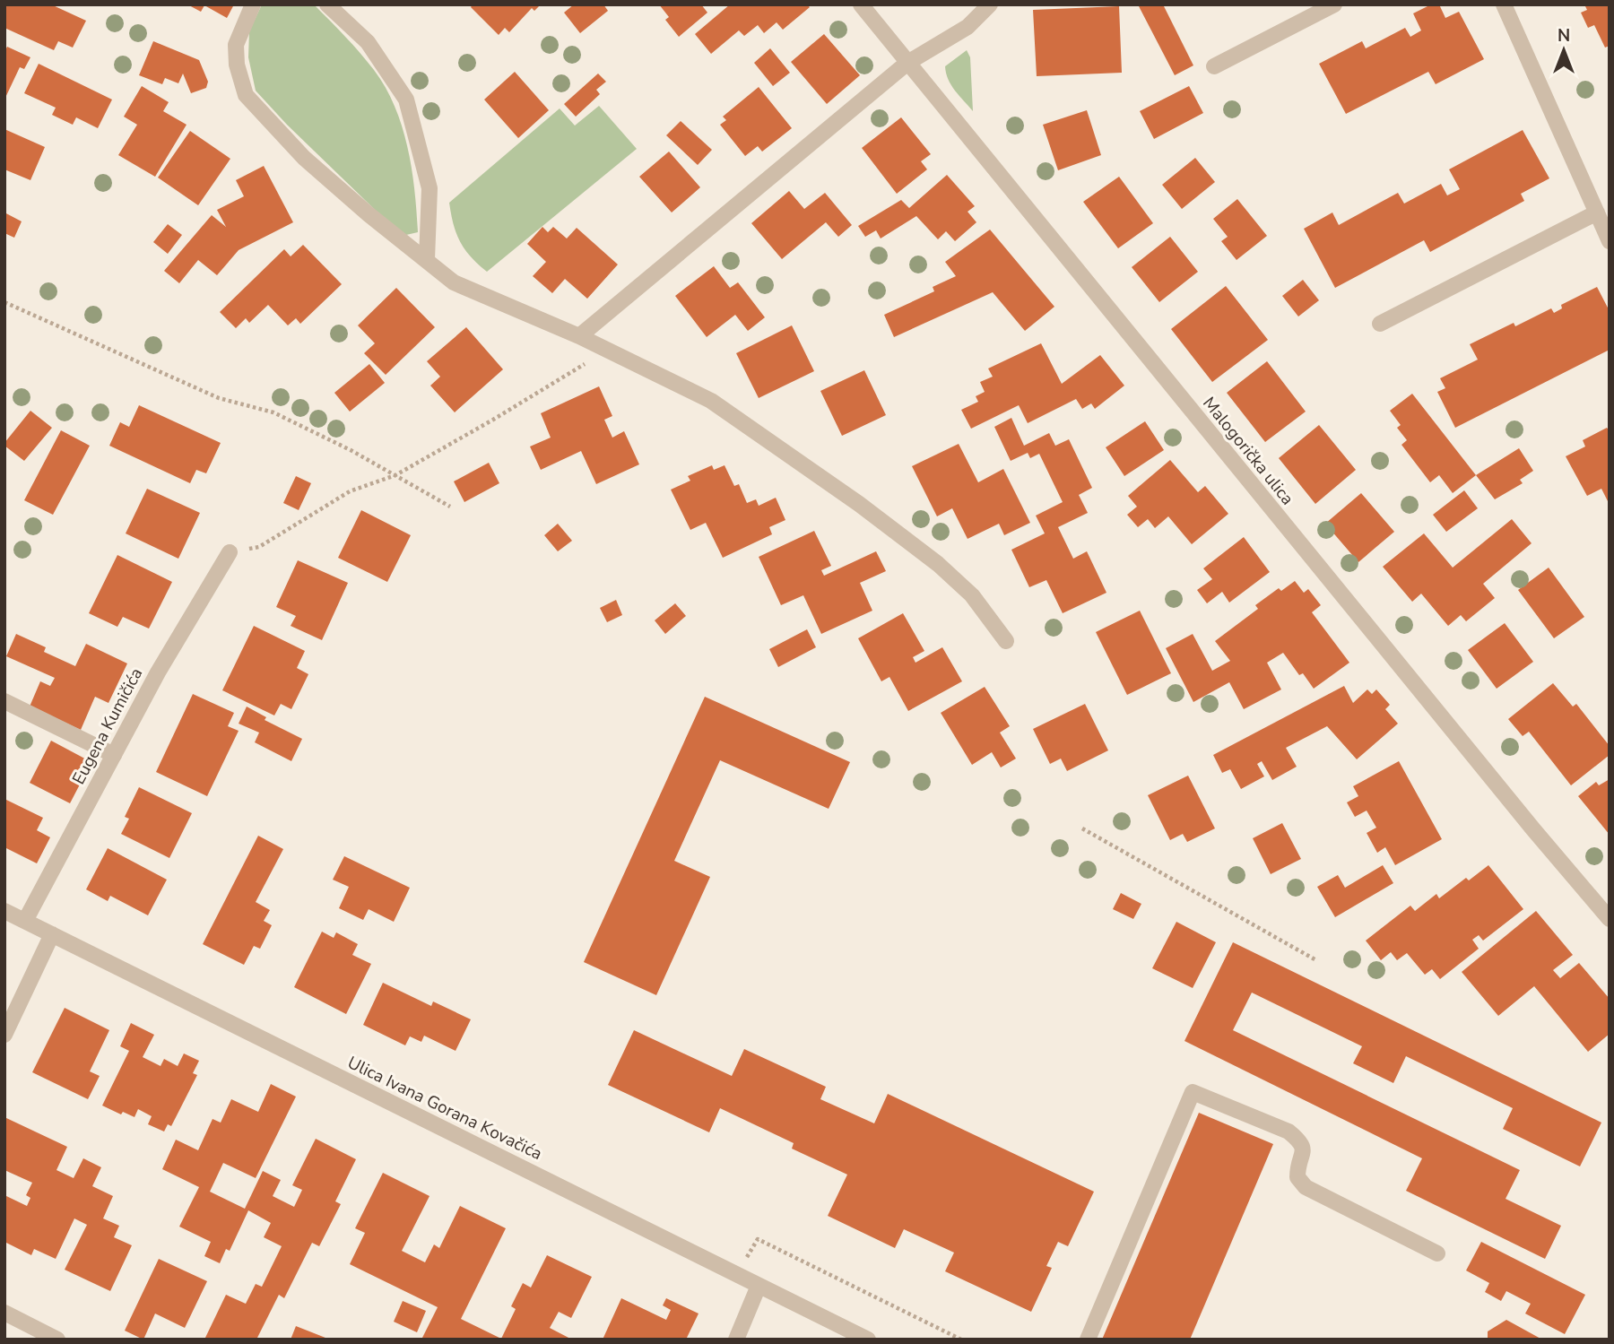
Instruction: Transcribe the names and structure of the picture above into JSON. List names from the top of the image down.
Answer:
{
  "streets": {
    "street": ["Malogorička ulica", "Eugena Kumičića", "Ulica Ivana Gorana Kovačića"]
  },
  "crossings": [
    ["Eugena Kumičića", "Ulica Ivana Gorana Kovačića"]
  ],
  "north": "top"
}
